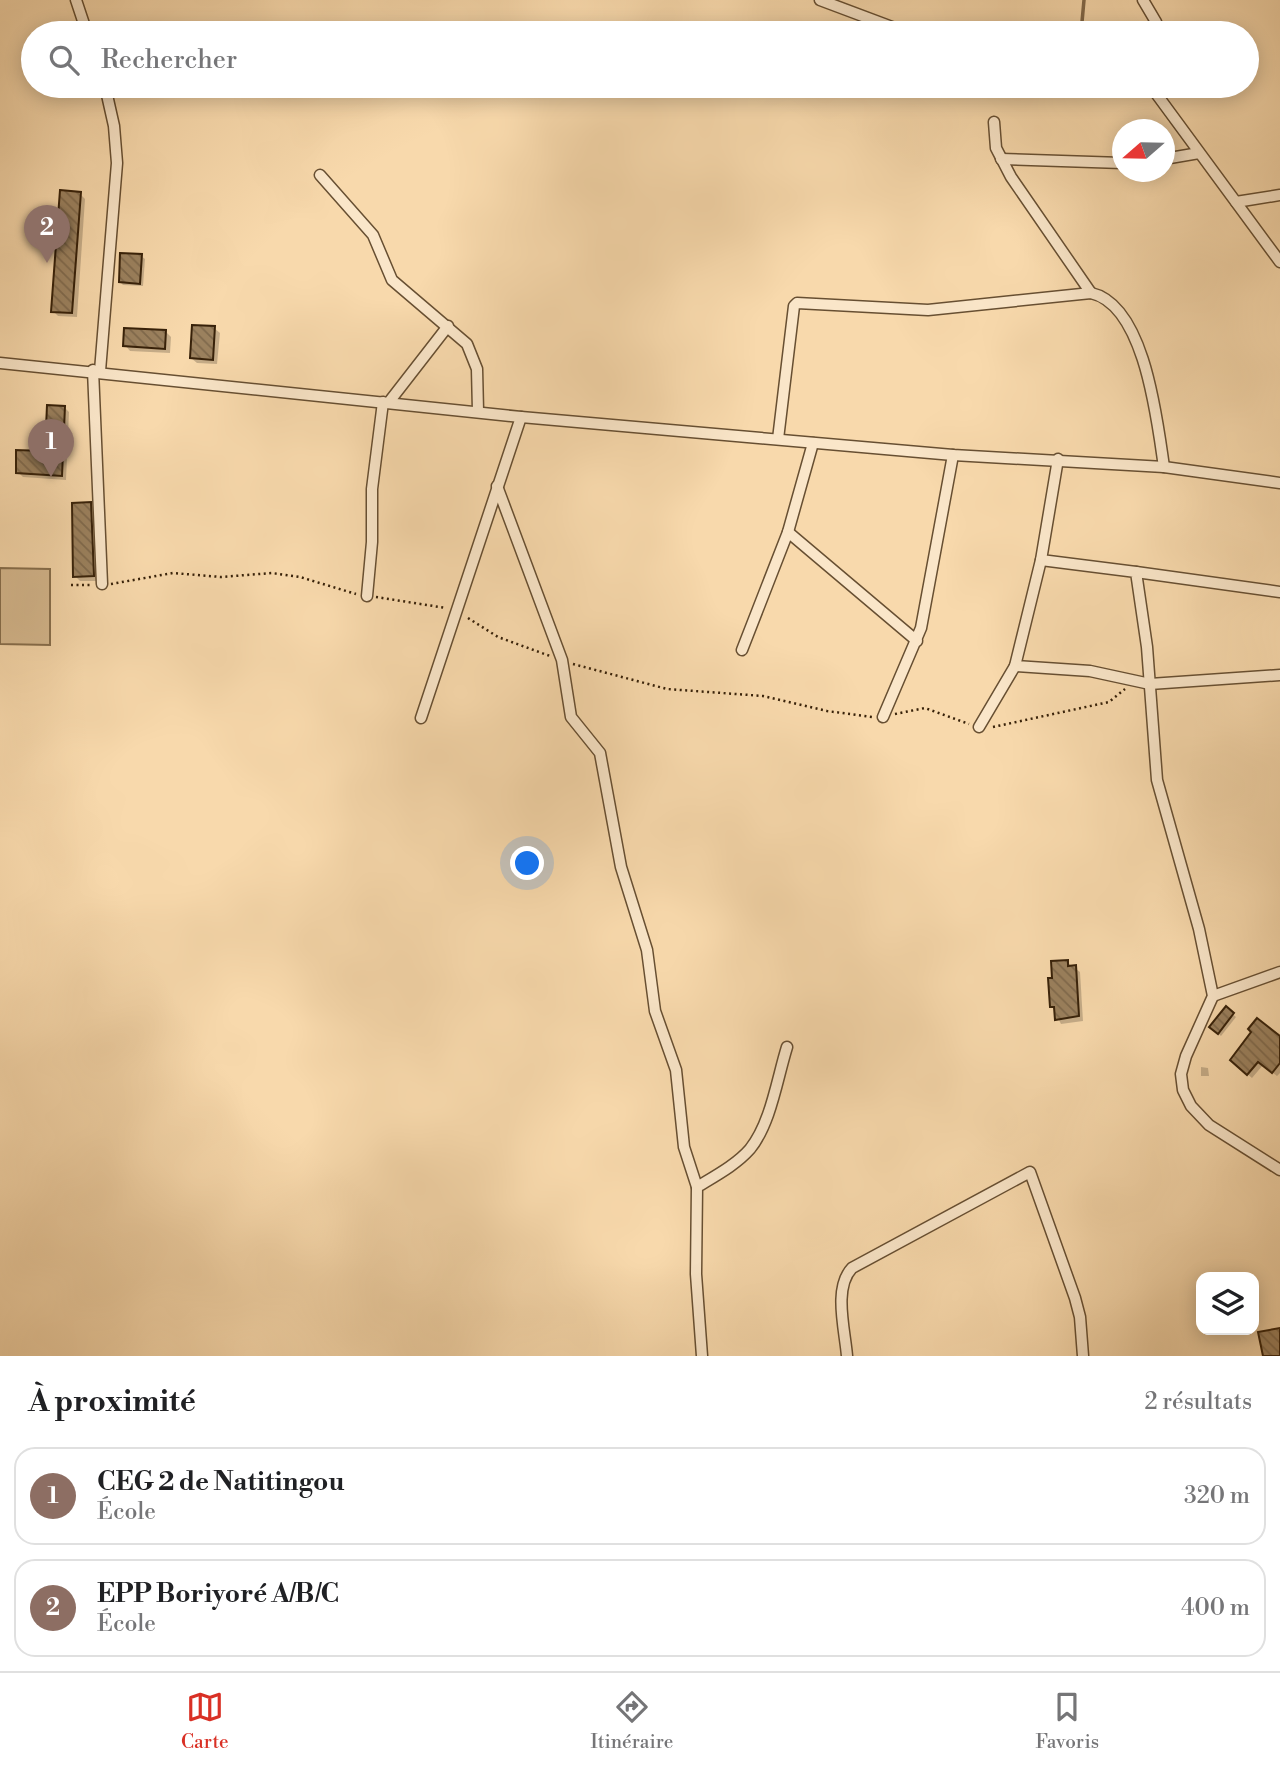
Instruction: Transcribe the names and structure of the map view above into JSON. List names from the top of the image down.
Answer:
{
  "north": "left",
  "page": {
    "search": "Rechercher",
    "pins": ["2", "1"],
    "heading": ["À proximité", "2 résultats"],
    "list": [
      {
        "mark": "1",
        "name": "CEG 2 de Natitingou",
        "note": "École",
        "value": "320 m"
      },
      {
        "mark": "2",
        "name": "EPP Boriyoré A/B/C",
        "note": "École",
        "value": "400 m"
      }
    ],
    "nav": ["Carte", "Itinéraire", "Favoris"]
  }
}
